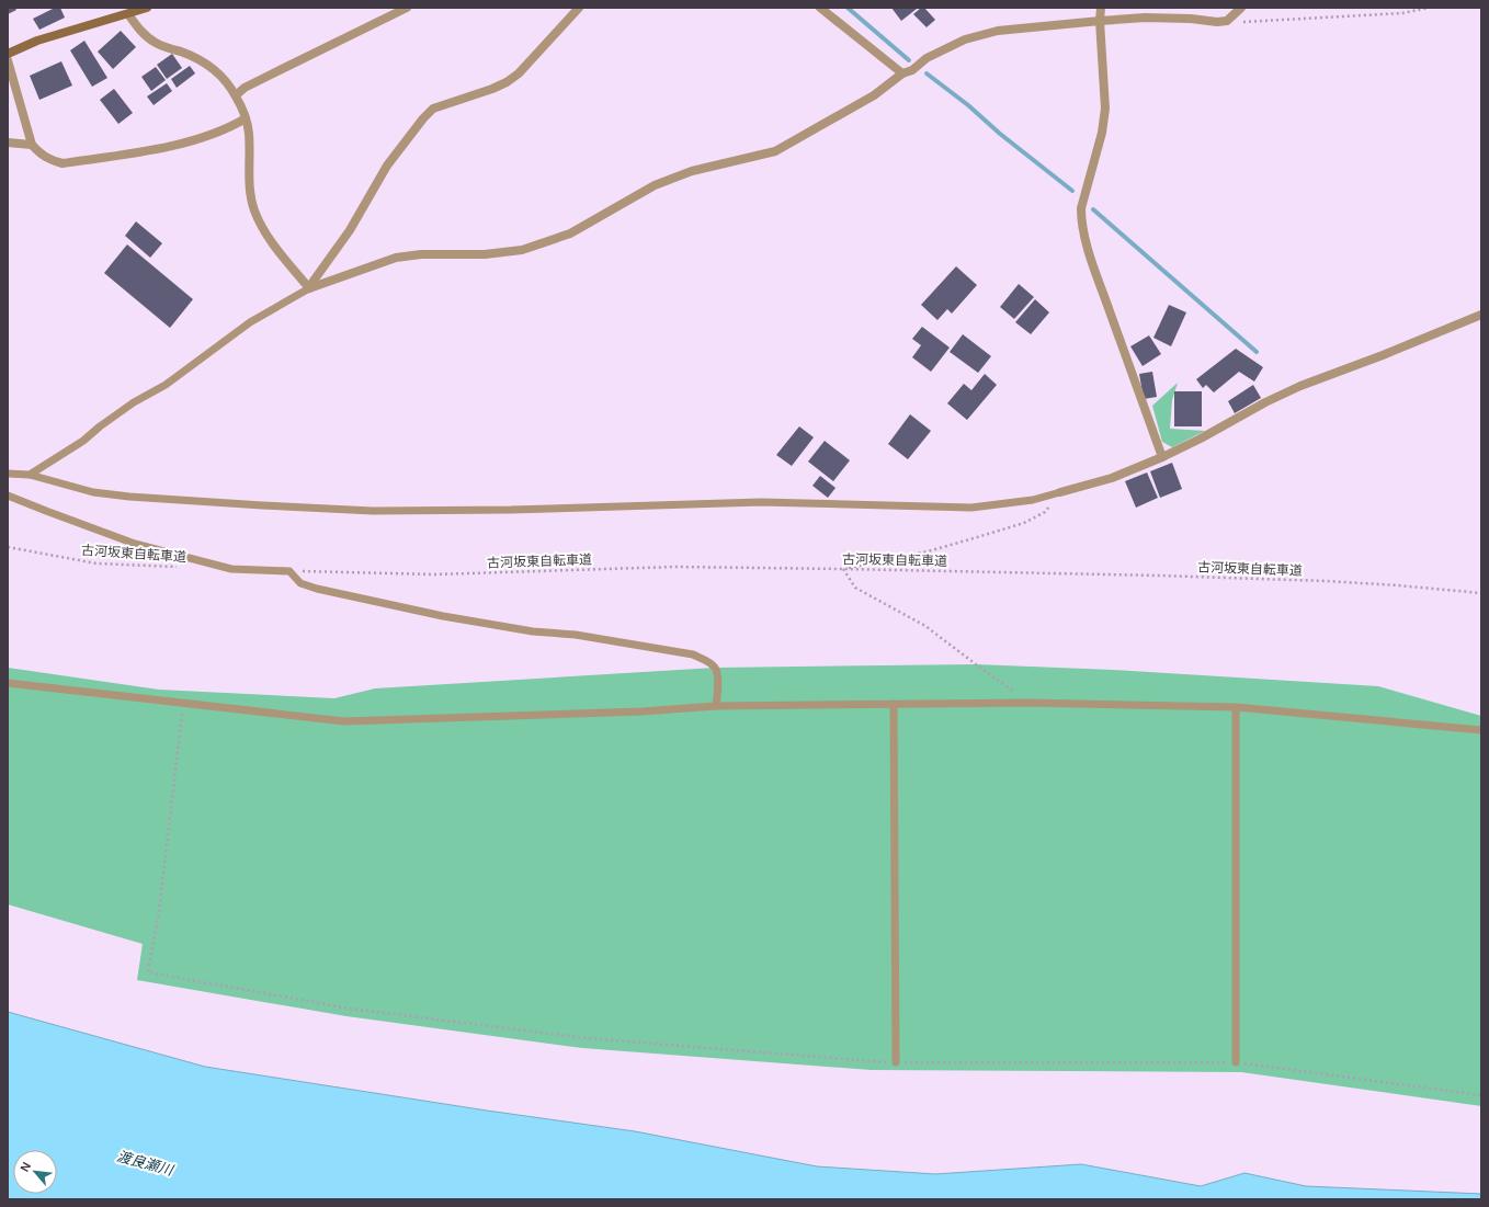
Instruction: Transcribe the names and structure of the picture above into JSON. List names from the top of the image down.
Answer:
{
  "streets": {
    "path": ["古河坂東自転車道"]
  },
  "water": ["渡良瀬川"],
  "north": "top left"
}
